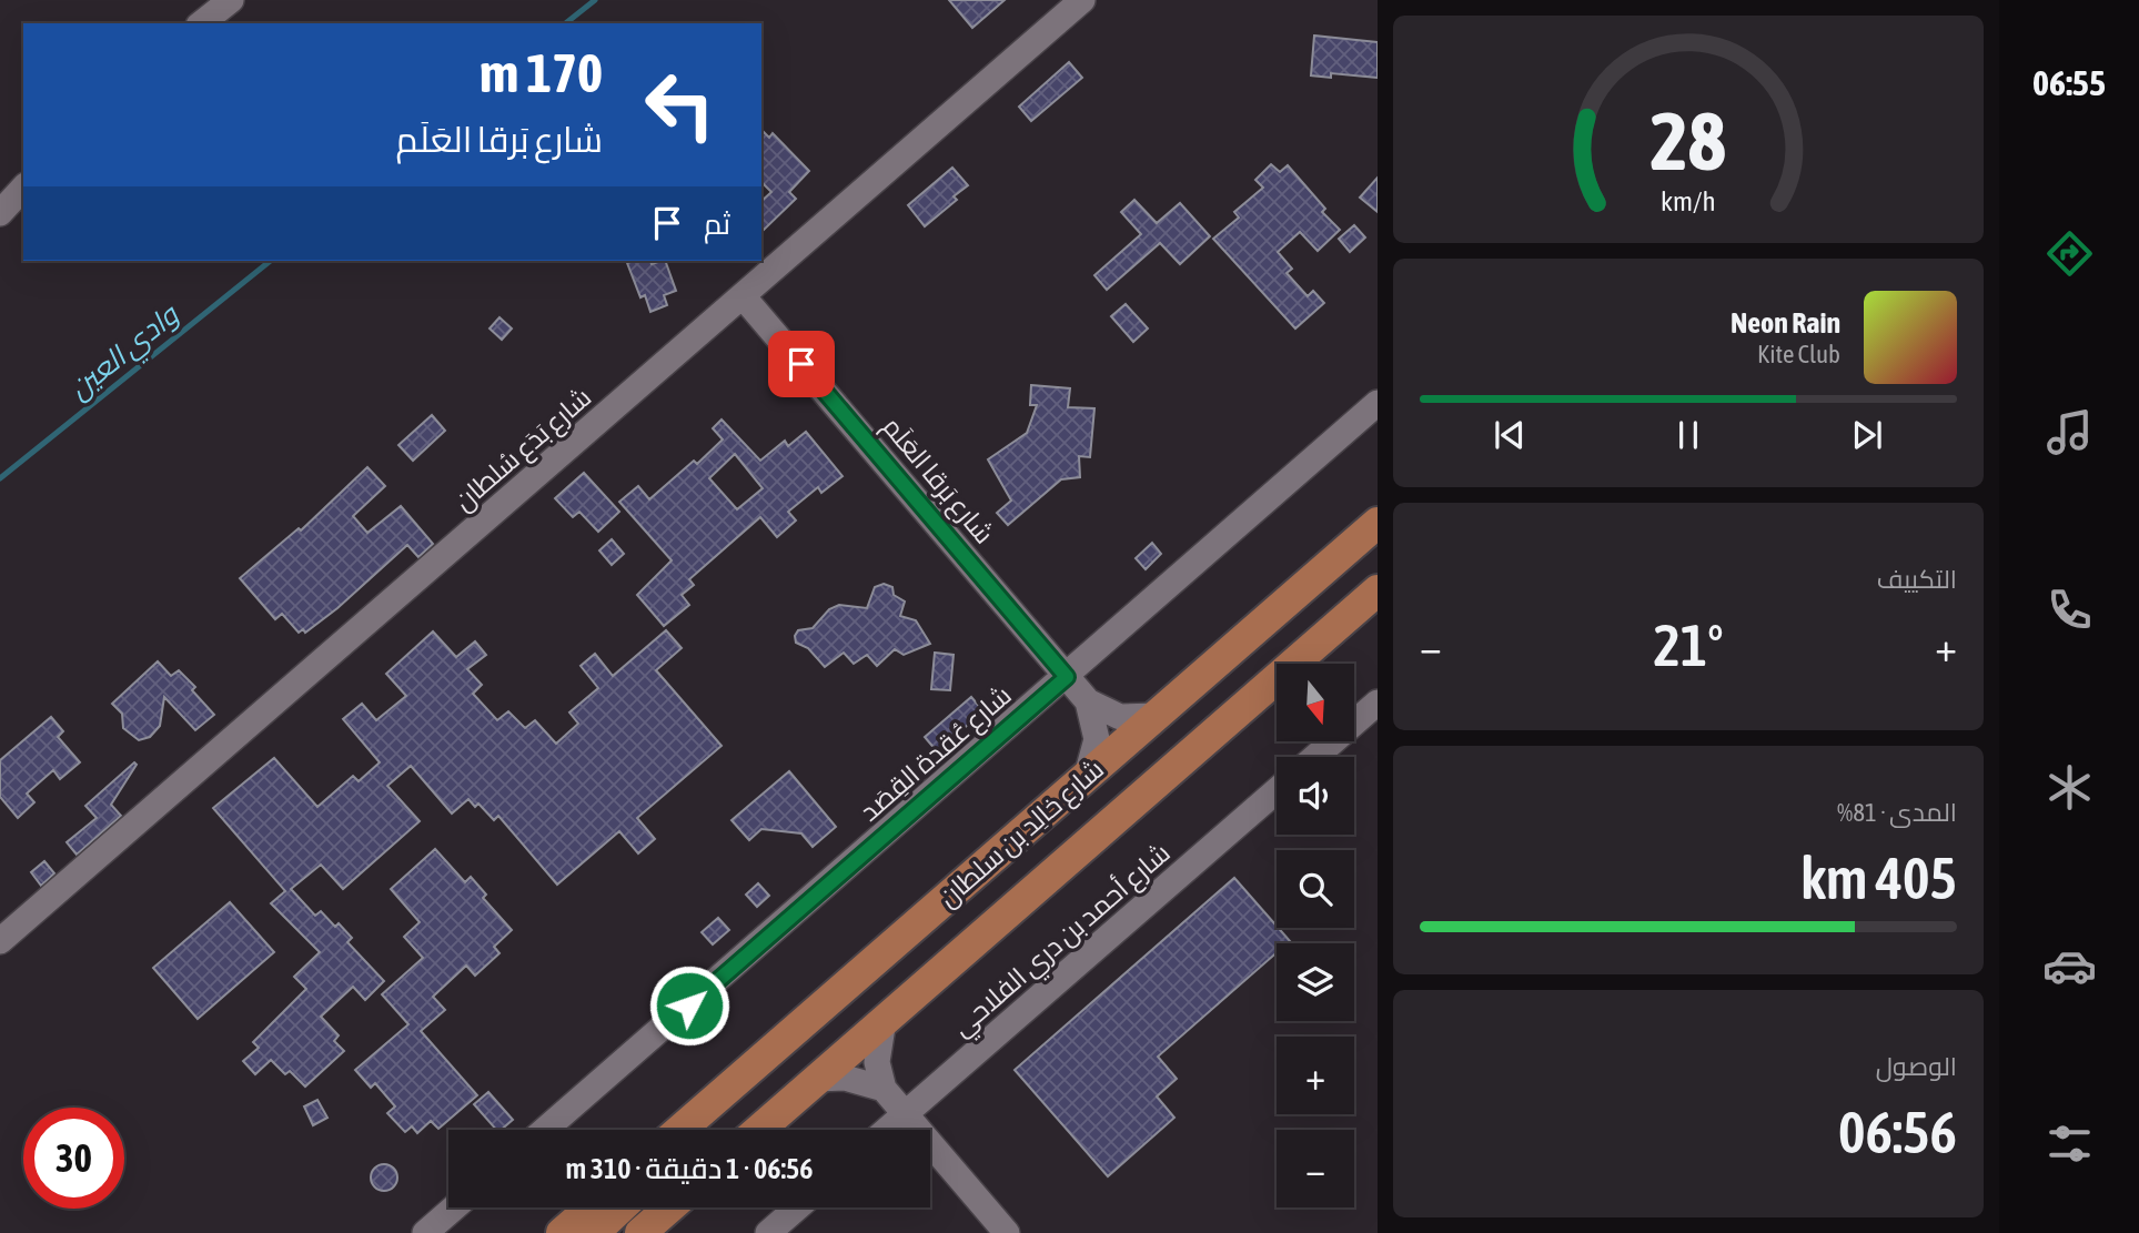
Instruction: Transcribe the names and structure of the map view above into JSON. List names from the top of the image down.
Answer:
{
  "streets": {
    "main road": ["شارع خالِد بن سلطان"],
    "street": [
      "شارع بَدَع سُلطان",
      "شارع بَرقا العَلَم",
      "شارع عُقدة القِصَد",
      "شارع أحمد بن دري الفلاحي"
    ]
  },
  "crossings": [
    ["شارع بَدَع سُلطان", "شارع بَرقا العَلَم"],
    ["شارع بَرقا العَلَم", "شارع عُقدة القِصَد"],
    ["شارع بَرقا العَلَم", "شارع خالِد بن سلطان"]
  ],
  "water": ["وادي العين"],
  "north": "bottom",
  "page": {
    "tabs": "06:55",
    "turn": ["170 m", "شارع بَرقا العَلَم"],
    "then": "ثم",
    "song": ["Neon Rain", "Kite Club"],
    "tile": [
      "التكييف",
      ["المدى · 81%", "405 km"],
      ["الوصول", "06:56"]
    ],
    "heat": ["−", "21°", "+"],
    "map_buttons": ["+", "−"],
    "limit": "30",
    "trip": "06:56 · 1 دقيقة · 310 m",
    "gauge": ["28", "km/h"]
  }
}
